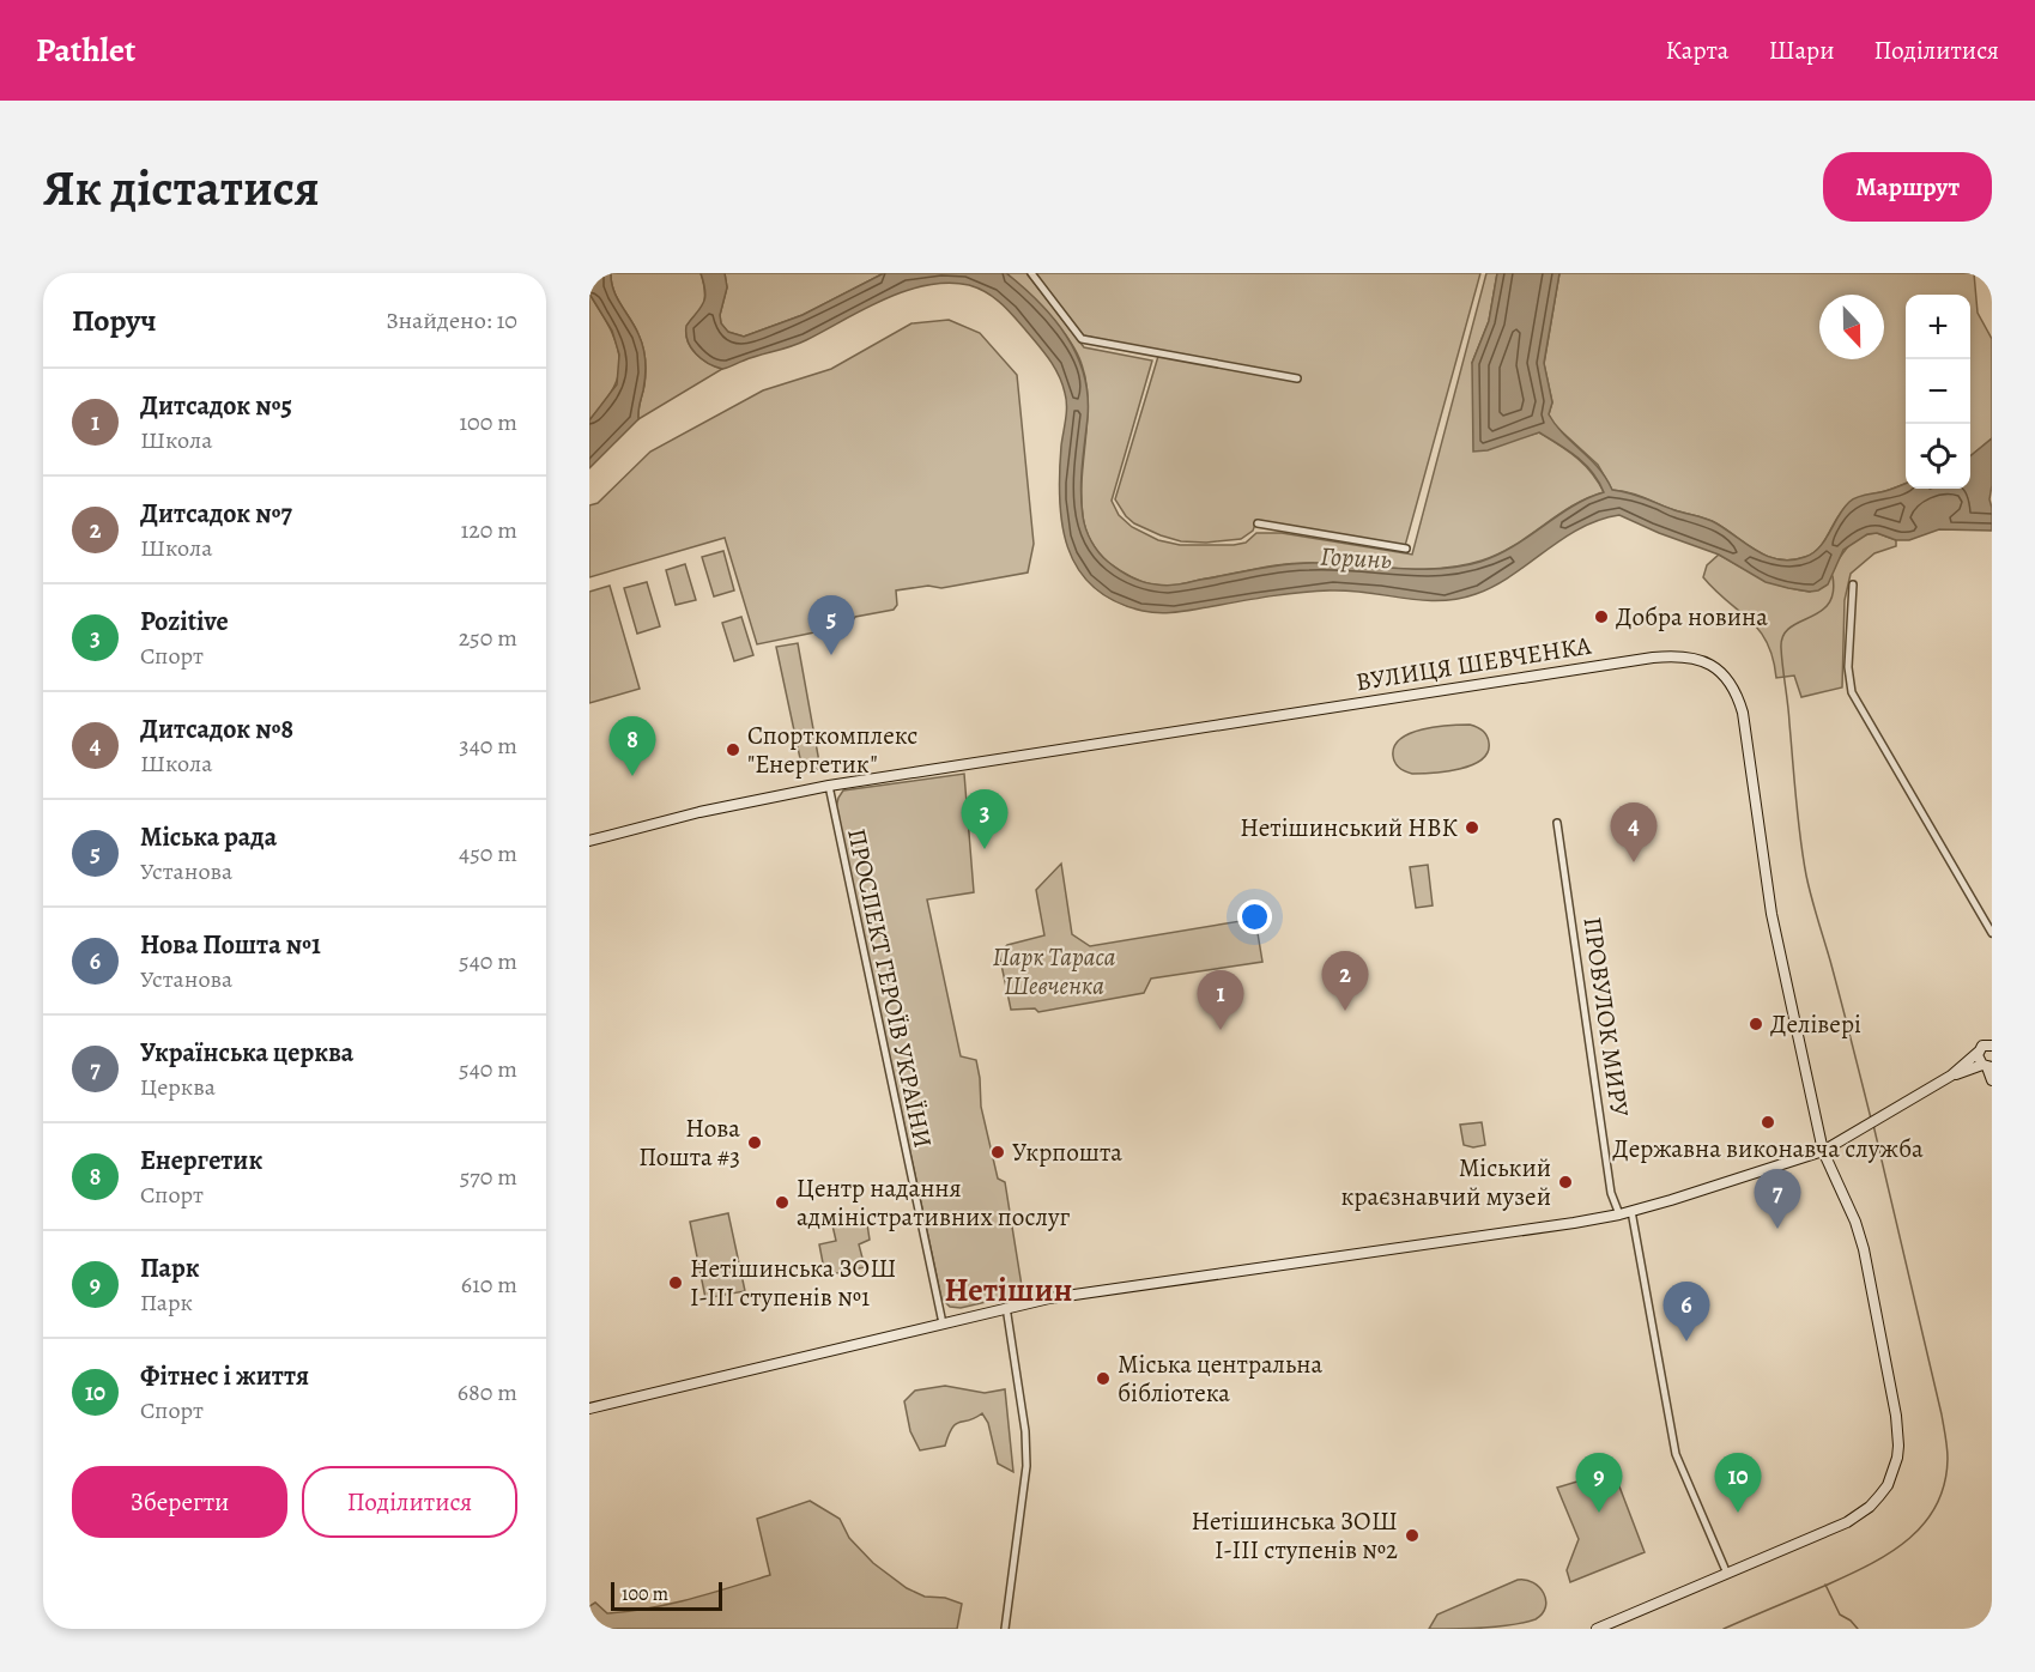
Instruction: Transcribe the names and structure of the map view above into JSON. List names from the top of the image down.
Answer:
{
  "streets": {
    "street": ["ВУЛИЦЯ ШЕВЧЕНКА", "ПРОСПЕКТ ГЕРОЇВ УКРАЇНИ", "ПРОВУЛОК МИРУ"]
  },
  "crossings": [
    ["ВУЛИЦЯ ШЕВЧЕНКА", "ПРОСПЕКТ ГЕРОЇВ УКРАЇНИ"]
  ],
  "districts": ["Нетішин"],
  "water": ["Горинь"],
  "parks": ["Парк Тараса Шевченка"],
  "places": [
    "Добра новина",
    "Спорткомплекс \"Енергетик\"",
    "Нетішинський НВК",
    "Делівері",
    "Державна виконавча служба",
    "Нова Пошта #3",
    "Укрпошта",
    "Міський краєзнавчий музей",
    "Центр надання адміністративних послуг",
    "Нетішинська ЗОШ І-ІІІ ступенів №1",
    "Міська центральна бібліотека",
    "Нетішинська ЗОШ І-ІІІ ступенів №2"
  ],
  "scale_bar": "100 m",
  "north": "bottom",
  "page": {
    "header": "Pathlet",
    "nav": ["Карта", "Шари", "Поділитися"],
    "buttons": [
      "Маршрут",
      ["Зберегти", "Поділитися"]
    ],
    "title": "Як дістатися",
    "heading": ["Поруч", "Знайдено: 10"],
    "map_buttons": ["+", "−"],
    "list": [
      {
        "mark": "1",
        "name": "Дитсадок №5",
        "note": "Школа",
        "value": "100 m"
      },
      {
        "mark": "2",
        "name": "Дитсадок №7",
        "note": "Школа",
        "value": "120 m"
      },
      {
        "mark": "3",
        "name": "Pozitive",
        "note": "Спорт",
        "value": "250 m"
      },
      {
        "mark": "4",
        "name": "Дитсадок №8",
        "note": "Школа",
        "value": "340 m"
      },
      {
        "mark": "5",
        "name": "Міська рада",
        "note": "Установа",
        "value": "450 m"
      },
      {
        "mark": "6",
        "name": "Нова Пошта №1",
        "note": "Установа",
        "value": "540 m"
      },
      {
        "mark": "7",
        "name": "Українська церква",
        "note": "Церква",
        "value": "540 m"
      },
      {
        "mark": "8",
        "name": "Енергетик",
        "note": "Спорт",
        "value": "570 m"
      },
      {
        "mark": "9",
        "name": "Парк",
        "note": "Парк",
        "value": "610 m"
      },
      {
        "mark": "10",
        "name": "Фітнес і життя",
        "note": "Спорт",
        "value": "680 m"
      }
    ],
    "pins": [
      "5",
      "8",
      "3",
      "4",
      "2",
      "1",
      "7",
      "6",
      "9",
      "10"
    ],
    "scale": "100 m"
  }
}
